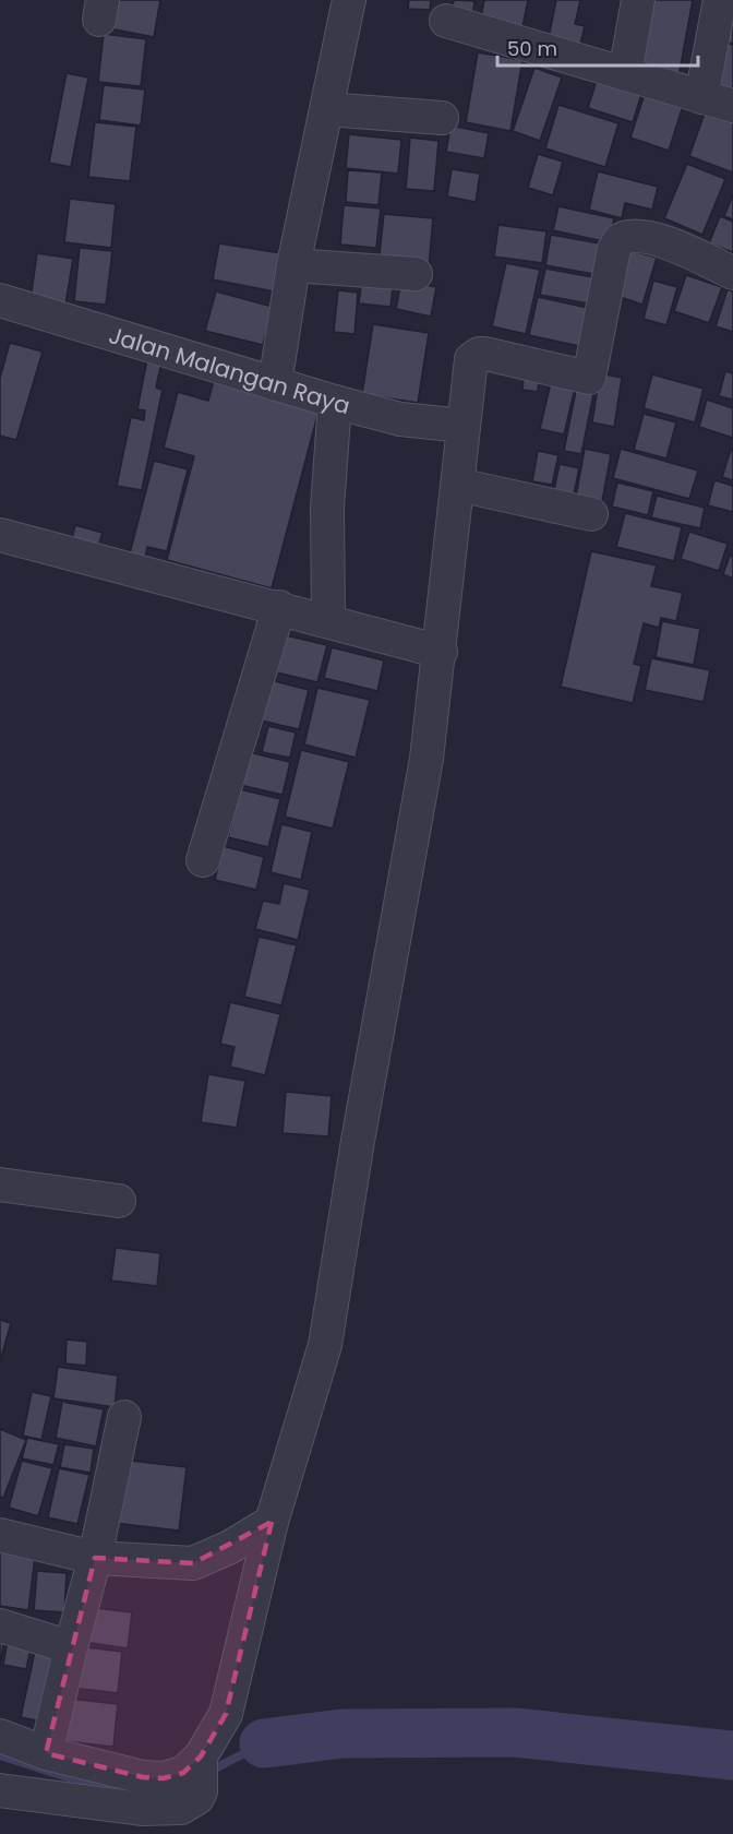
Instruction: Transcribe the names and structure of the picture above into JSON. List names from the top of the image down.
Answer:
{
  "streets": {
    "street": ["Jalan Malangan Raya"]
  },
  "scale_bar": "50 m"
}
